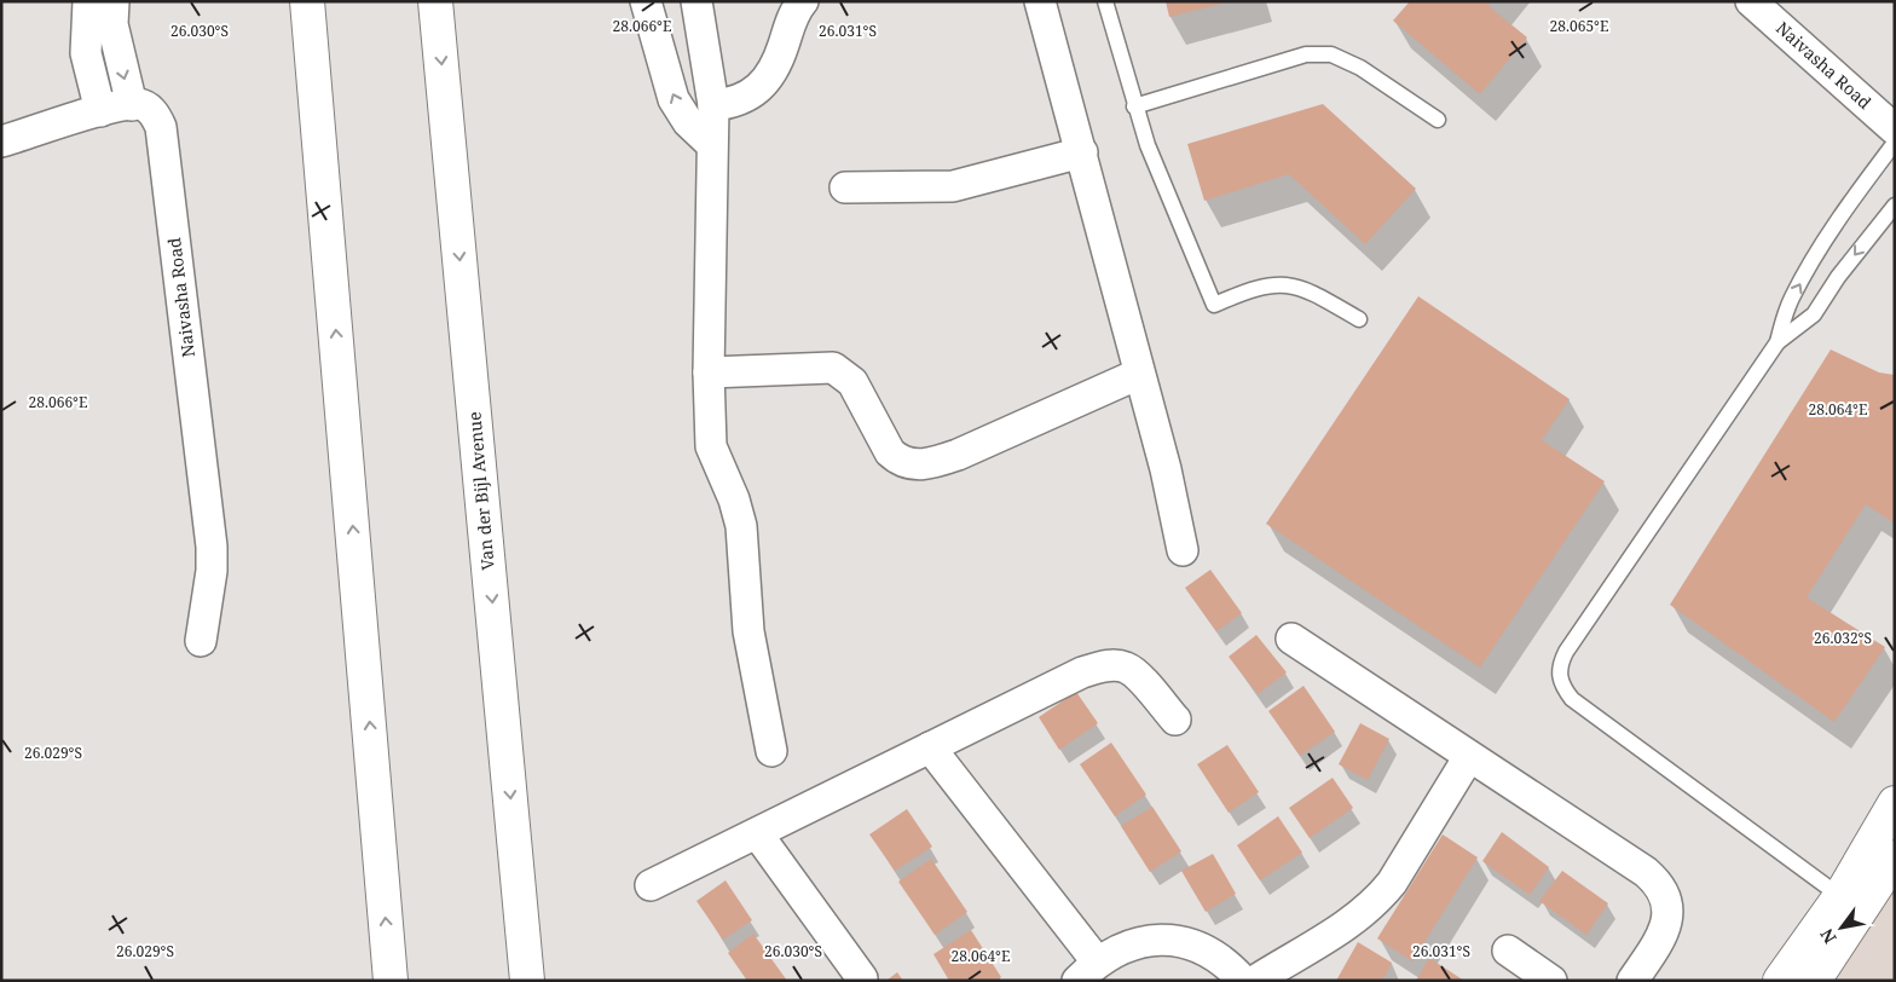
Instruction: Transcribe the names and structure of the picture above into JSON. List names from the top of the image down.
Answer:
{
  "streets": {
    "main road": ["Van der Bijl Avenue"],
    "street": ["Naivasha Road"]
  },
  "north": "bottom left",
  "coordinates": [
    "28.066°E",
    "28.065°E",
    "26.030°S",
    "26.031°S",
    "28.064°E",
    "26.032°S",
    "26.029°S"
  ]
}
